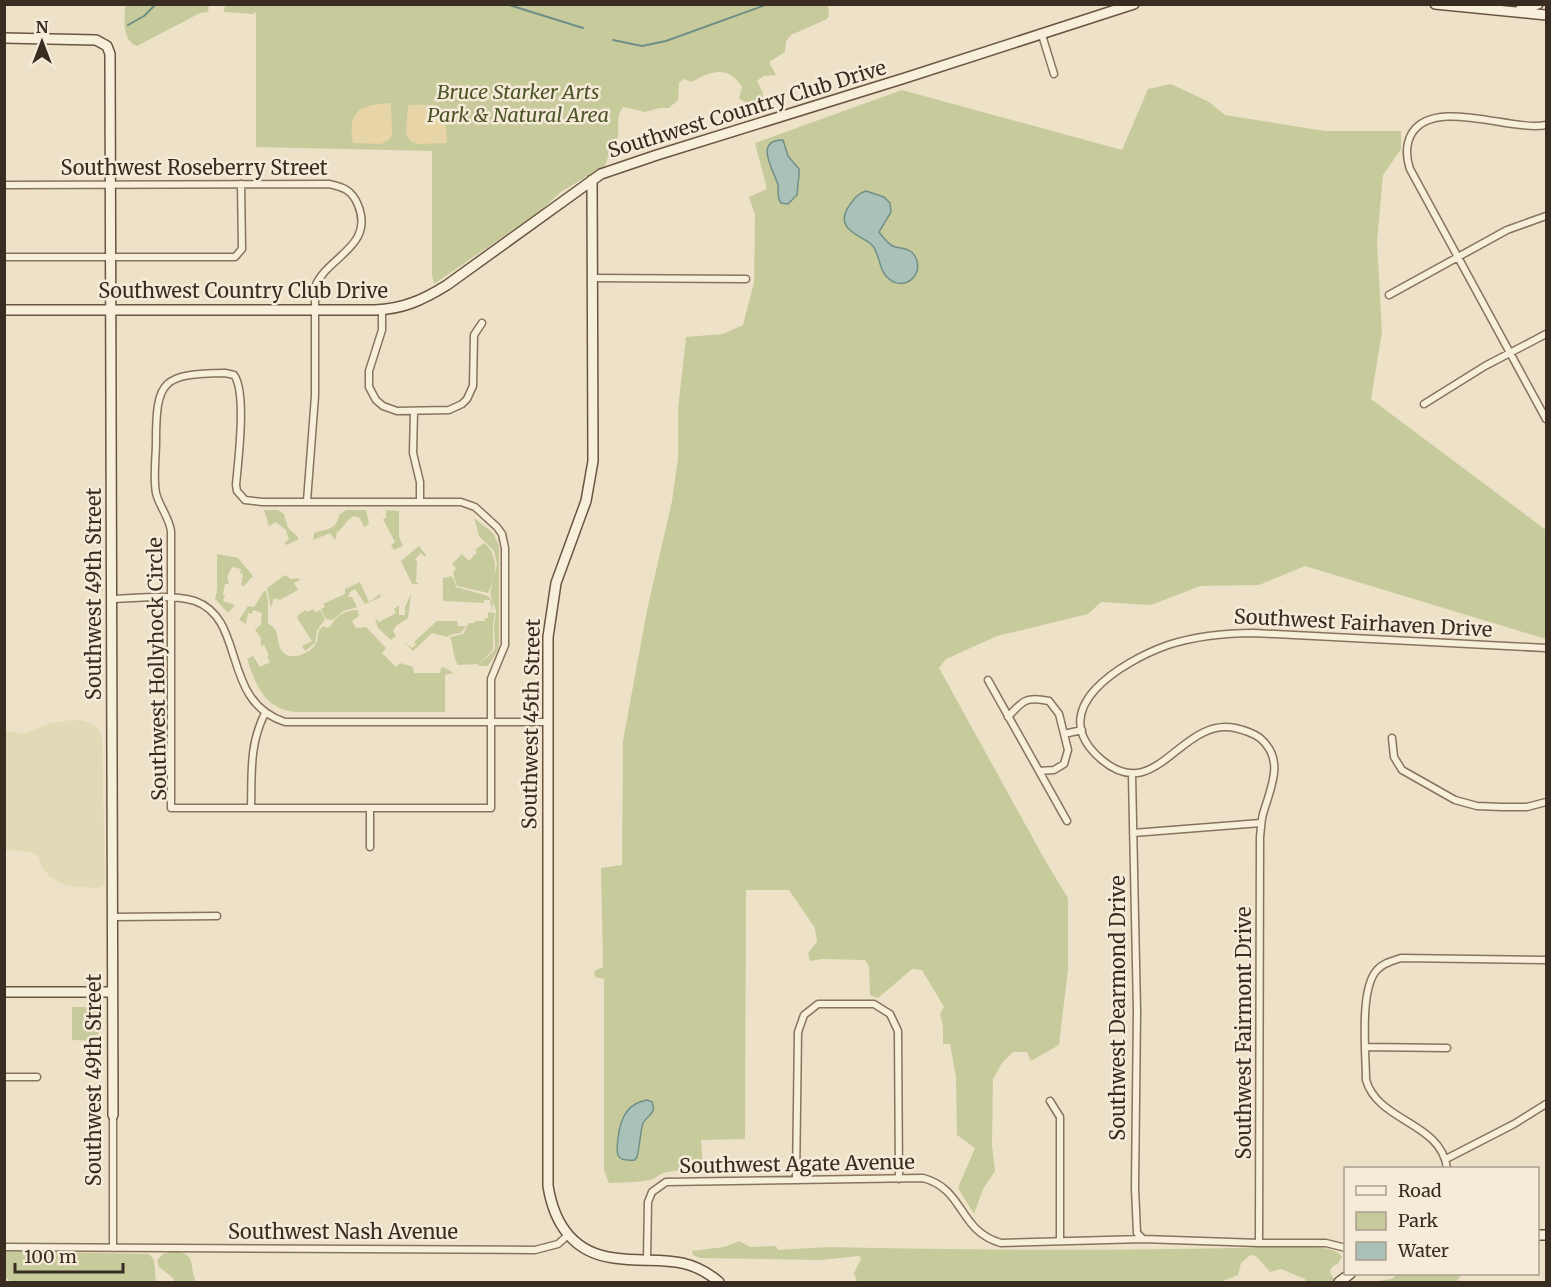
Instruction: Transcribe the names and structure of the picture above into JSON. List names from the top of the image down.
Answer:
{
  "streets": {
    "street": [
      "Southwest Country Club Drive",
      "Southwest Roseberry Street",
      "Southwest 49th Street",
      "Southwest Fairhaven Drive",
      "Southwest Hollyhock Circle",
      "Southwest 45th Street",
      "Southwest Dearmond Drive",
      "Southwest Fairmont Drive",
      "Southwest Agate Avenue",
      "Southwest Nash Avenue"
    ]
  },
  "crossings": [
    ["Southwest Country Club Drive", "Southwest Roseberry Street"],
    ["Southwest Country Club Drive", "Southwest 49th Street"],
    ["Southwest Country Club Drive", "Southwest 45th Street"],
    ["Southwest Roseberry Street", "Southwest 49th Street"],
    ["Southwest Roseberry Street", "Southwest Hollyhock Circle"],
    ["Southwest 49th Street", "Southwest Nash Avenue"],
    ["Southwest 45th Street", "Southwest Nash Avenue"],
    ["Southwest Dearmond Drive", "Southwest Agate Avenue"],
    ["Southwest Fairmont Drive", "Southwest Agate Avenue"]
  ],
  "parks": ["Bruce Starker Arts Park & Natural Area"],
  "legend": ["Road", "Park", "Water"],
  "scale_bar": "100 m",
  "north": "top"
}
